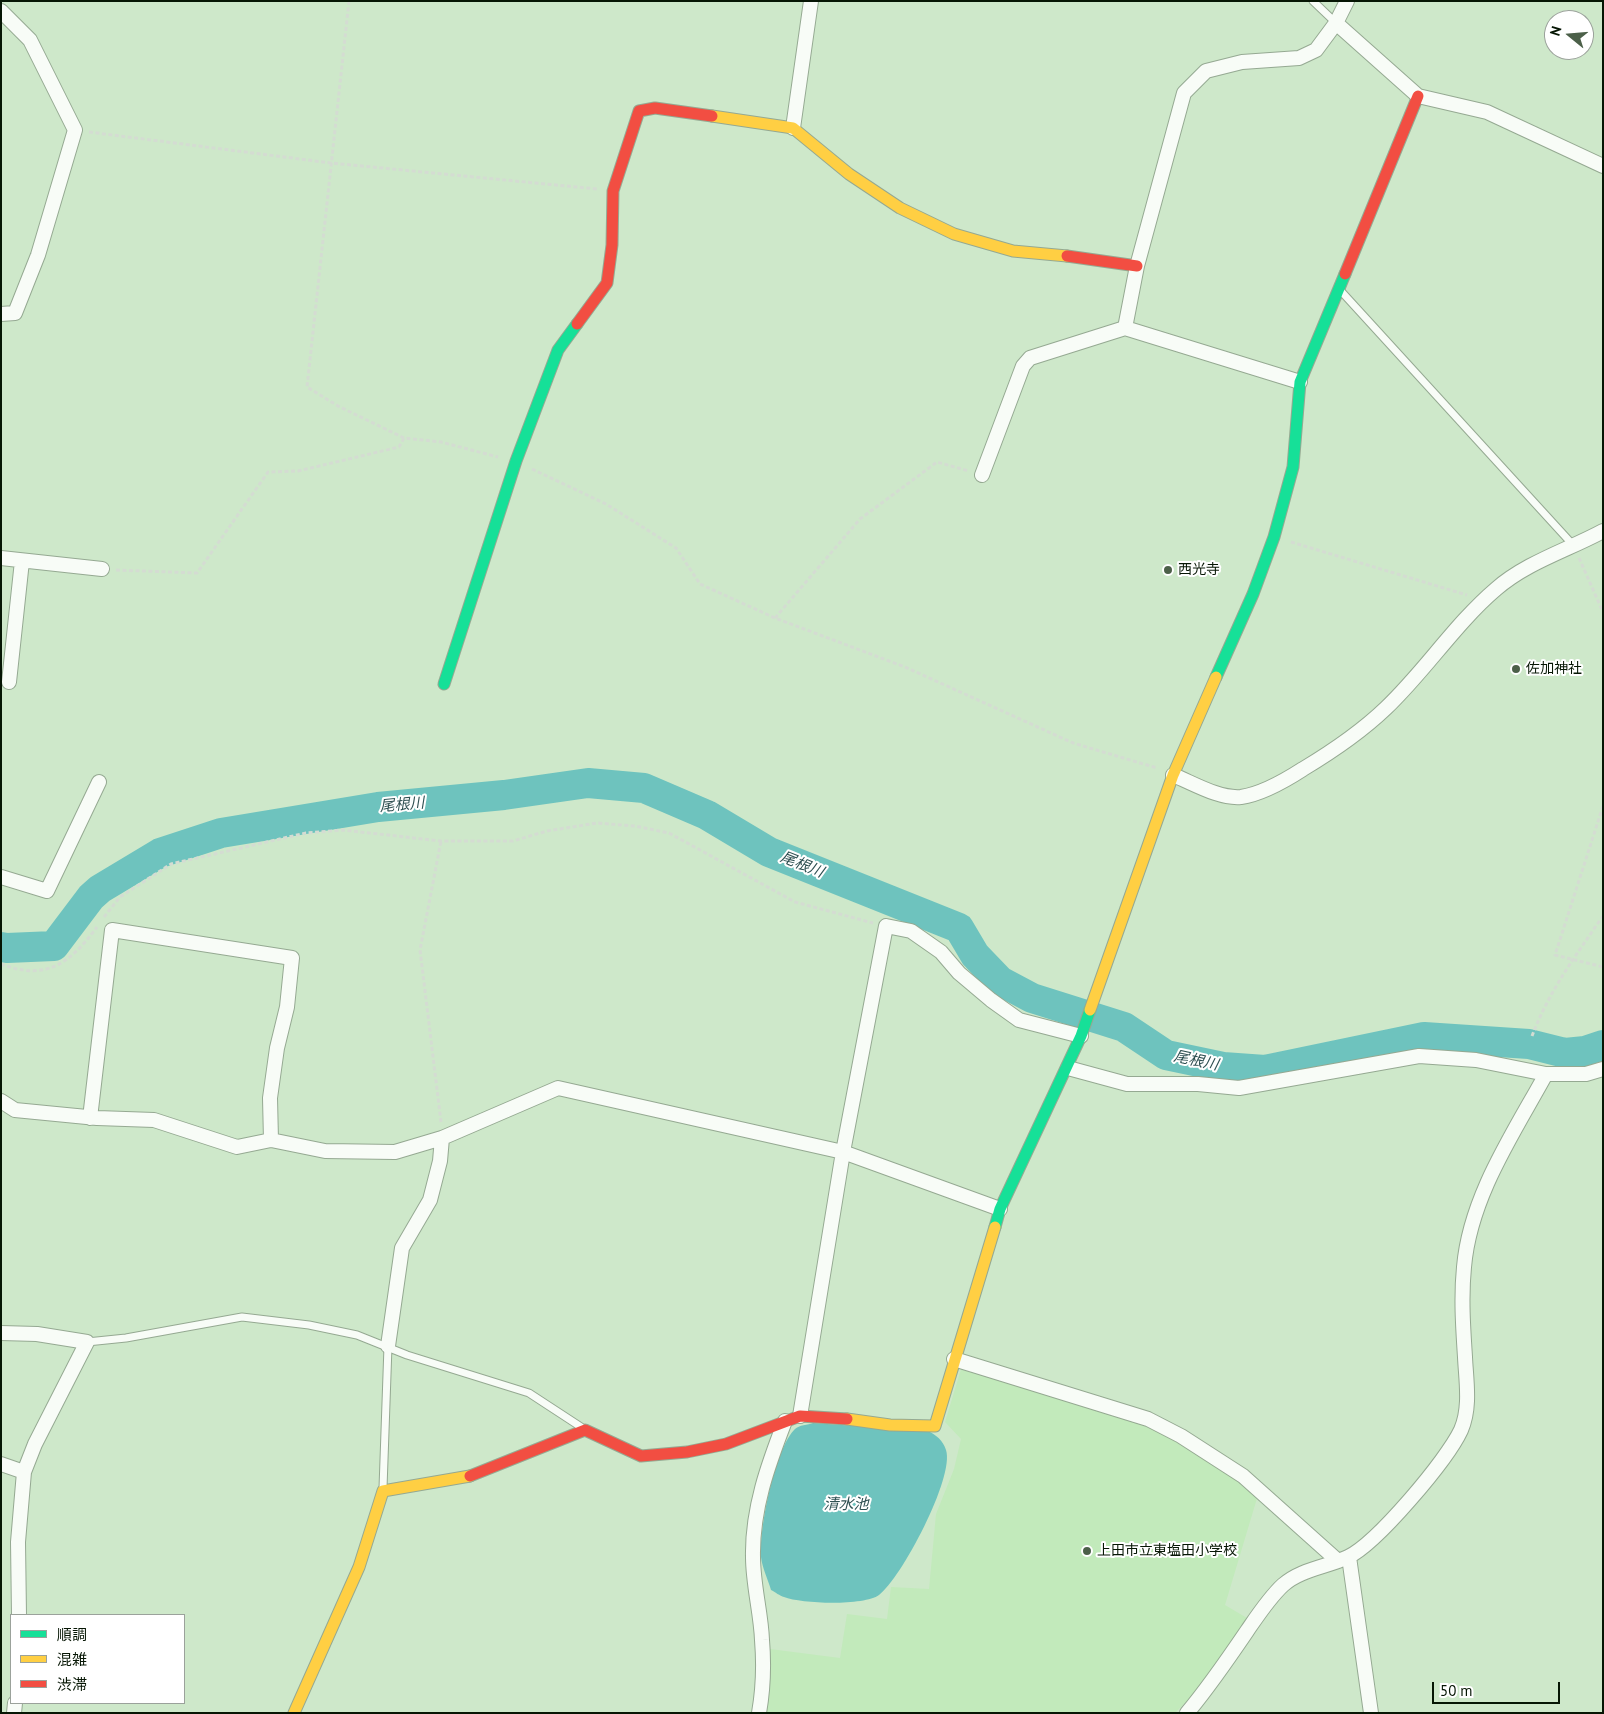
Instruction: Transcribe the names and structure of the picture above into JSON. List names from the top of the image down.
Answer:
{
  "water": ["尾根川", "清水池"],
  "places": ["西光寺", "佐加神社", "上田市立東塩田小学校"],
  "legend": ["順調", "混雑", "渋滞"],
  "scale_bar": "50 m",
  "north": "left"
}
